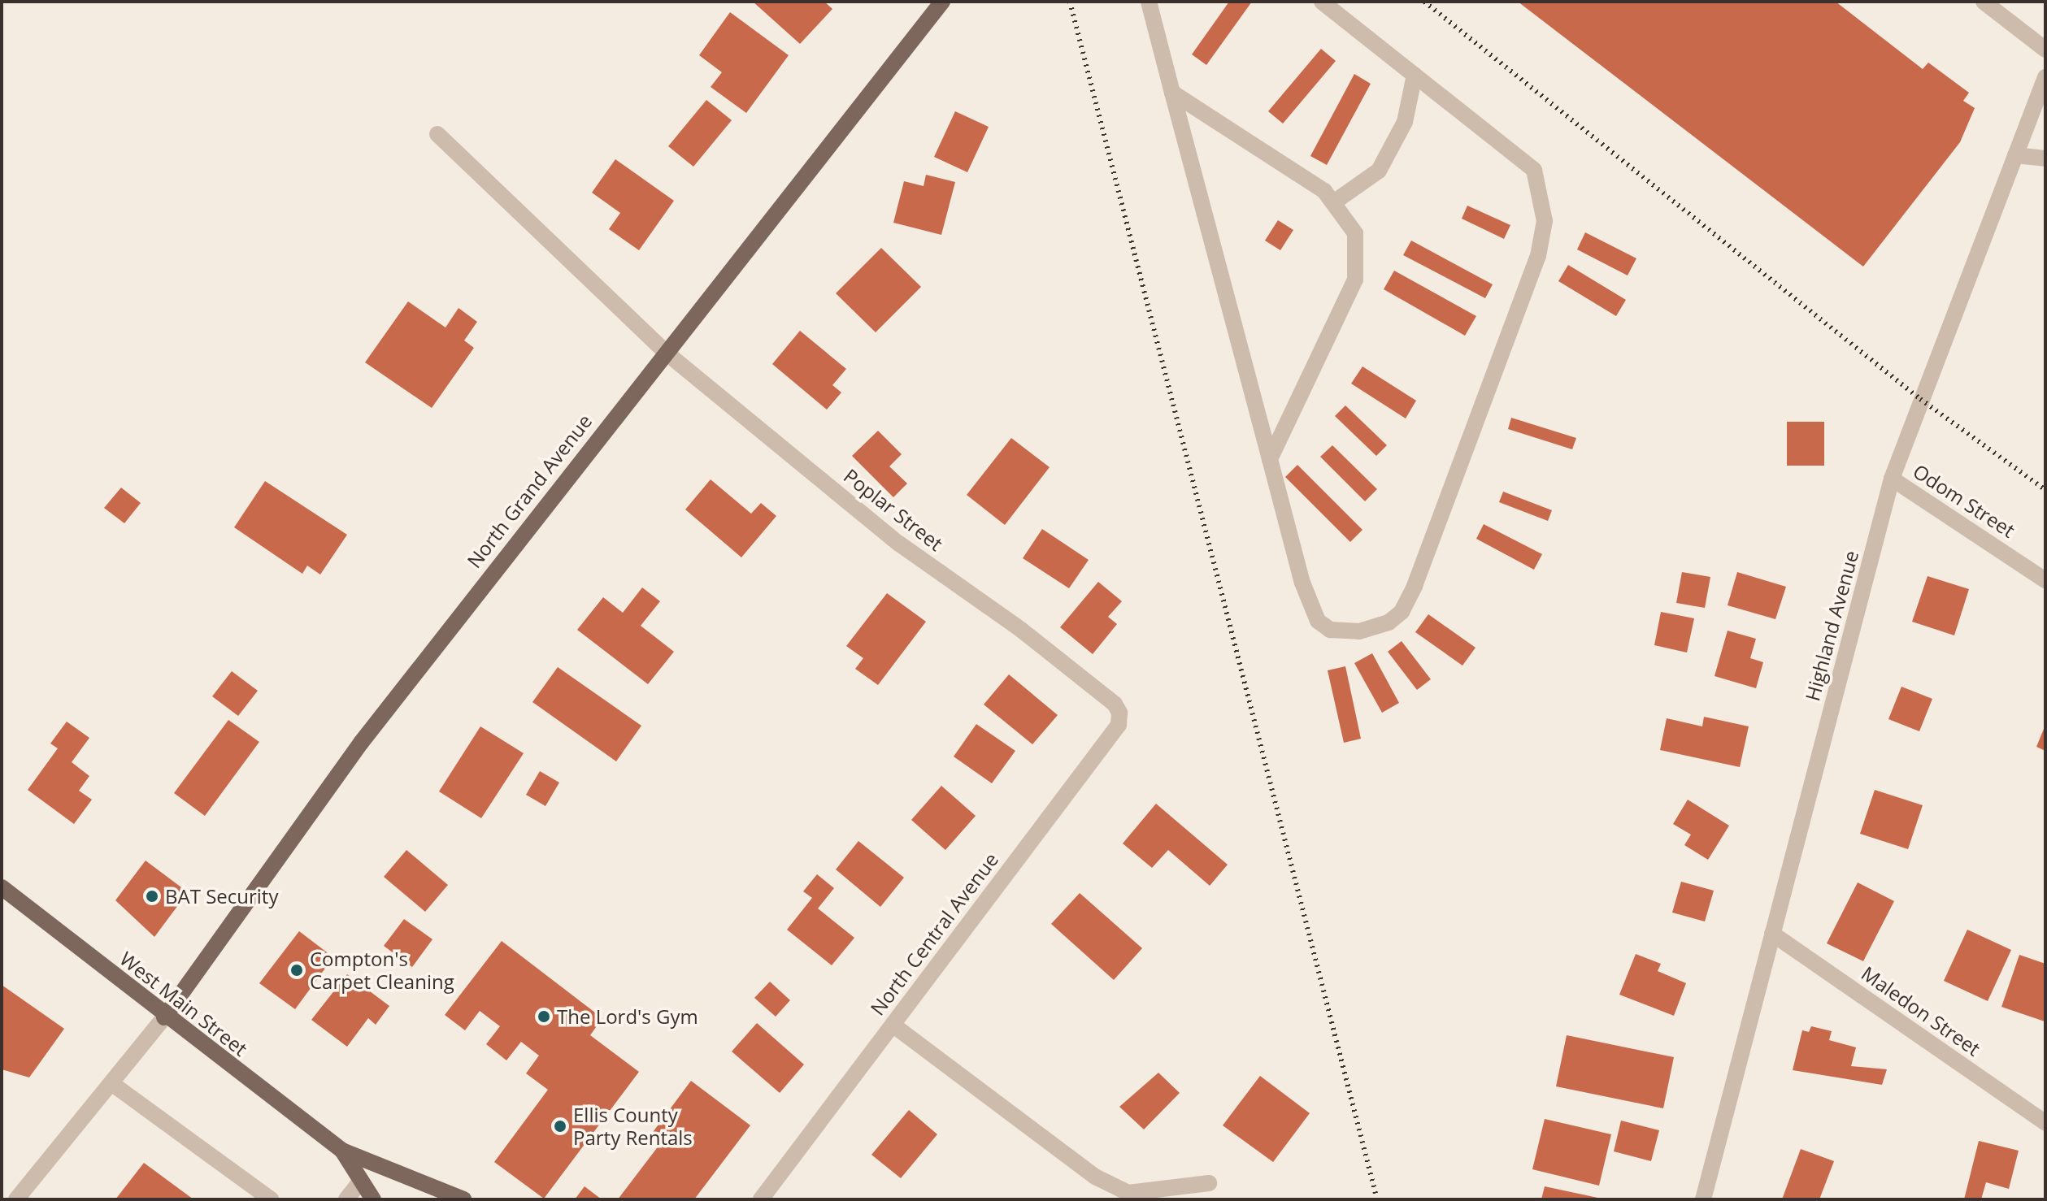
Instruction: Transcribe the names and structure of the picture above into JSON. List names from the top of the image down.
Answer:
{
  "streets": {
    "main road": ["North Grand Avenue", "West Main Street"],
    "street": [
      "Odom Street",
      "Poplar Street",
      "Highland Avenue",
      "North Central Avenue",
      "Maledon Street"
    ]
  },
  "crossings": [
    ["North Grand Avenue", "Poplar Street"],
    ["North Grand Avenue", "West Main Street"],
    ["Odom Street", "Highland Avenue"],
    ["Poplar Street", "North Central Avenue"],
    ["Highland Avenue", "Maledon Street"]
  ],
  "places": [
    "BAT Security",
    "Compton's Carpet Cleaning",
    "The Lord's Gym",
    "Ellis County Party Rentals"
  ]
}
